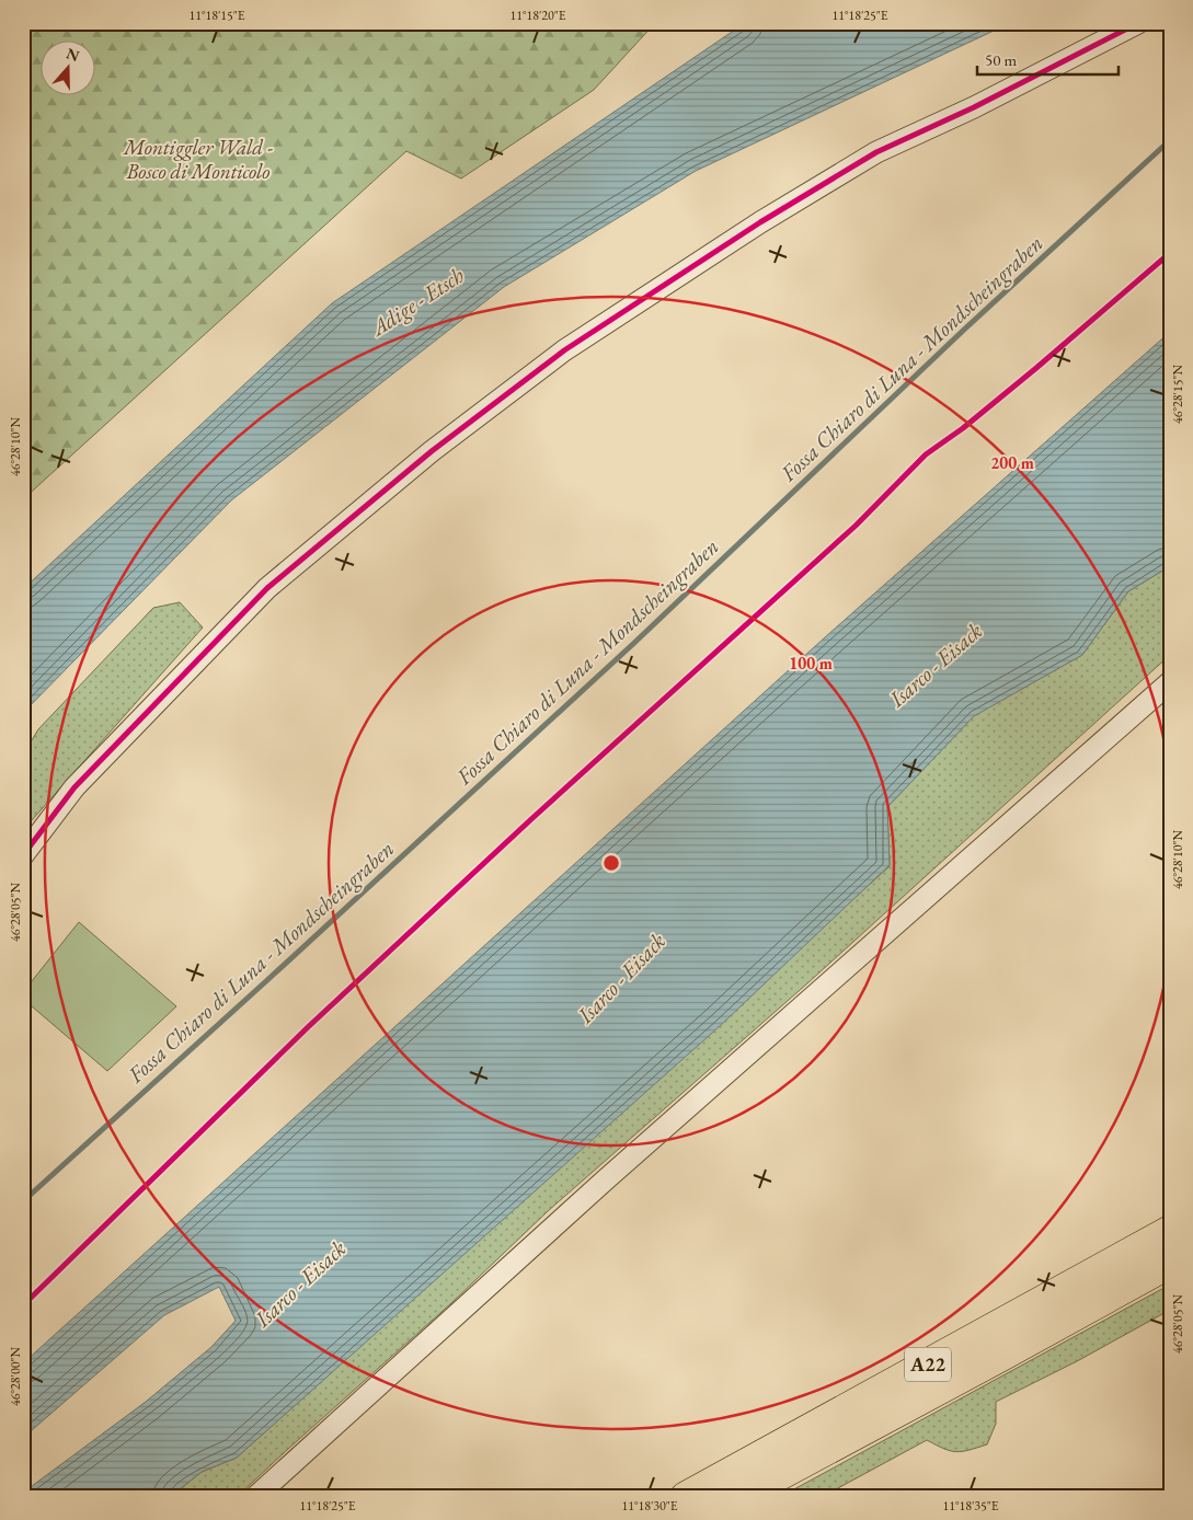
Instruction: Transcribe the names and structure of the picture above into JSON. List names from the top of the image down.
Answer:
{
  "streets": {
    "highway": ["A22"]
  },
  "water": ["Adige - Etsch", "Fossa Chiaro di Luna - Mondscheingraben", "Isarco - Eisack"],
  "parks": ["Montiggler Wald - Bosco di Monticolo"],
  "scale_bar": "50 m",
  "north": "top",
  "coordinates": [
    "11°18'15\"E",
    "11°18'20\"E",
    "11°18'25\"E",
    "46°28'15\"N",
    "46°28'10\"N",
    "46°28'05\"N",
    "46°28'00\"N",
    "11°18'30\"E",
    "11°18'35\"E"
  ],
  "rings": ["200 m", "100 m"]
}
